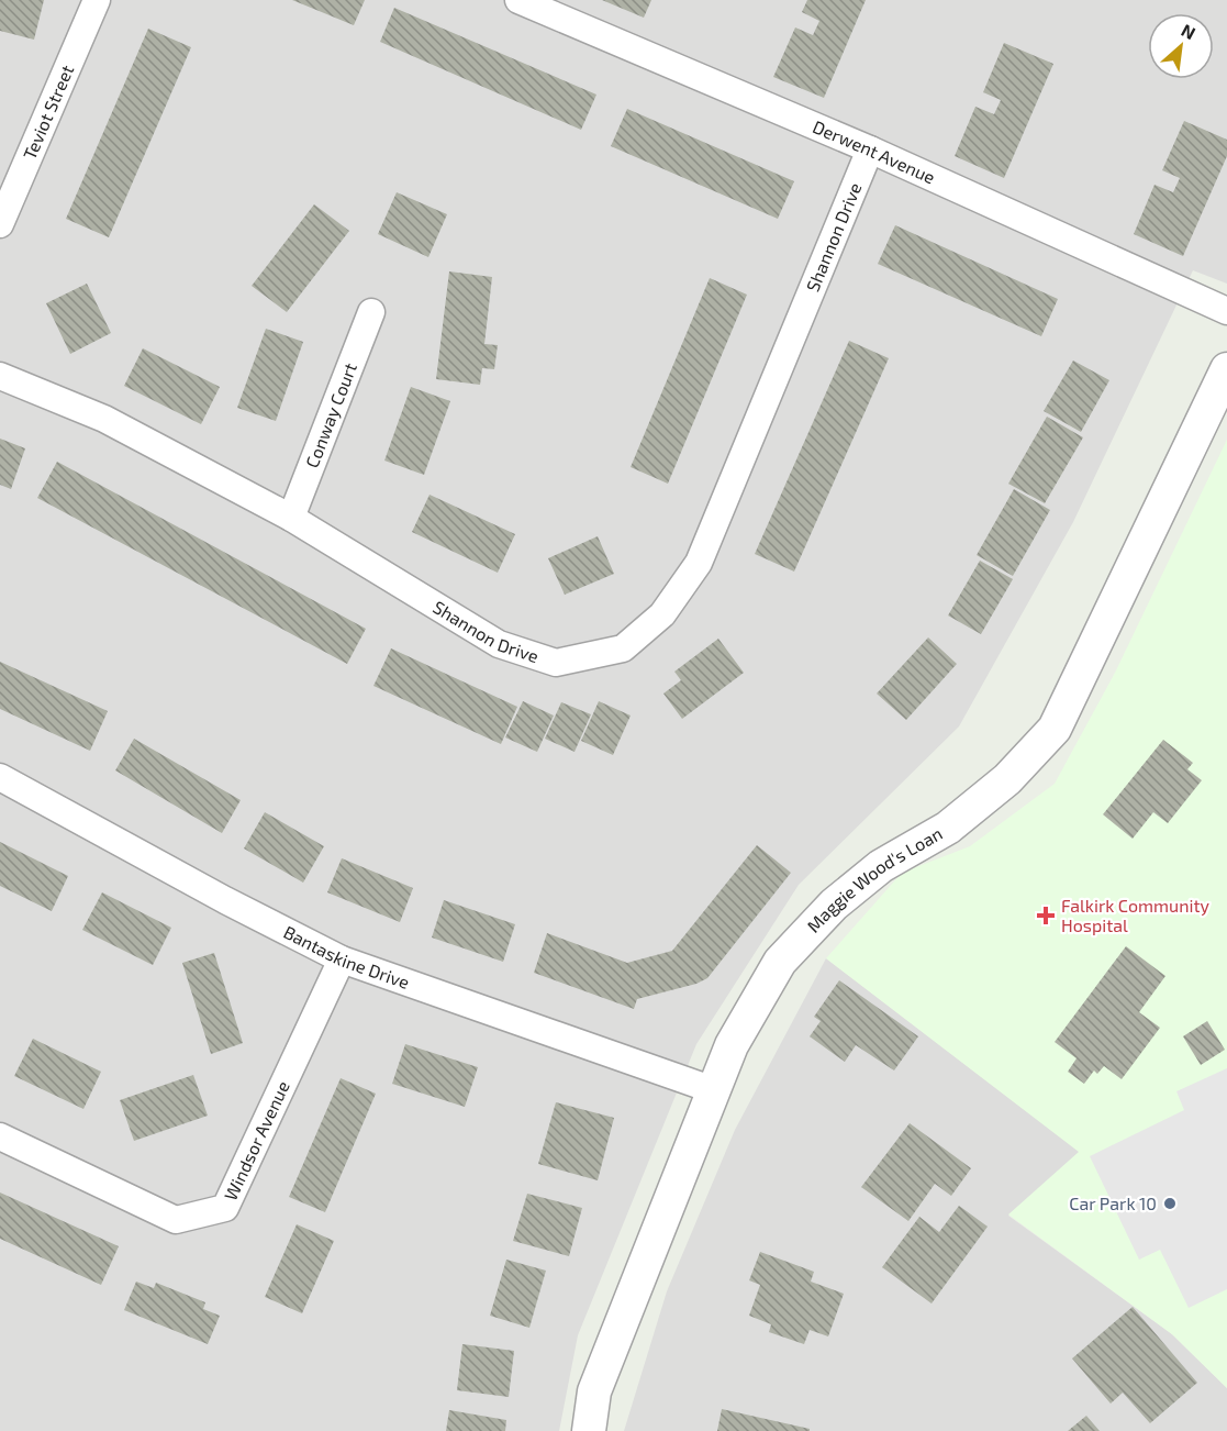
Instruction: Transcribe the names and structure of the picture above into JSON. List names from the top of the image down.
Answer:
{
  "streets": {
    "street": [
      "Teviot Street",
      "Derwent Avenue",
      "Shannon Drive",
      "Conway Court",
      "Maggie Wood's Loan",
      "Bantaskine Drive",
      "Windsor Avenue"
    ]
  },
  "crossings": [
    ["Derwent Avenue", "Shannon Drive"],
    ["Shannon Drive", "Conway Court"],
    ["Maggie Wood's Loan", "Bantaskine Drive"],
    ["Bantaskine Drive", "Windsor Avenue"]
  ],
  "places": {
    "health": ["Falkirk Community Hospital"],
    "other": ["Car Park 10"]
  },
  "north": "top right"
}
